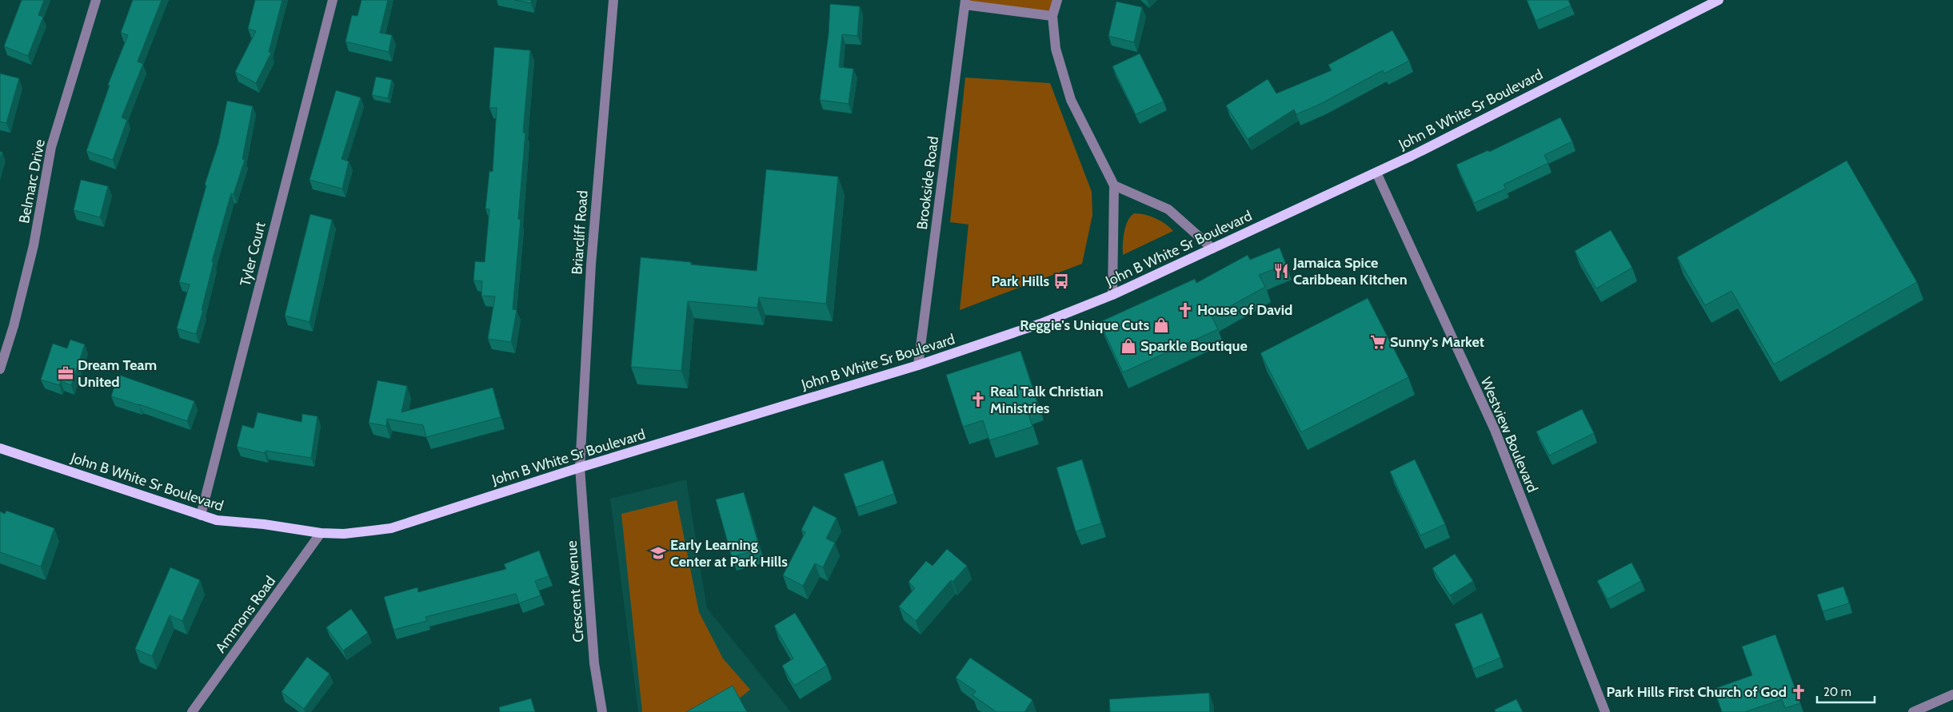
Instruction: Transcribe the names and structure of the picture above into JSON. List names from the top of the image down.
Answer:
{
  "streets": {
    "main road": ["John B White Sr Boulevard"],
    "street": [
      "Belmarc Drive",
      "Brookside Road",
      "Briarcliff Road",
      "Tyler Court",
      "Westview Boulevard",
      "Crescent Avenue",
      "Ammons Road"
    ]
  },
  "crossings": [
    ["John B White Sr Boulevard", "Brookside Road"],
    ["John B White Sr Boulevard", "Briarcliff Road"],
    ["John B White Sr Boulevard", "Tyler Court"],
    ["John B White Sr Boulevard", "Westview Boulevard"],
    ["John B White Sr Boulevard", "Crescent Avenue"],
    ["John B White Sr Boulevard", "Ammons Road"],
    ["Briarcliff Road", "Crescent Avenue"]
  ],
  "places": {
    "restaurant": ["Jamaica Spice Caribbean Kitchen"],
    "bus stop": ["Park Hills"],
    "church": ["House of David", "Real Talk Christian Ministries", "Park Hills First Church of God"],
    "shop": ["Reggie's Unique Cuts", "Sparkle Boutique"],
    "supermarket": ["Sunny's Market"],
    "office": ["Dream Team United"],
    "school or university": ["Early Learning Center at Park Hills"]
  },
  "scale_bar": "20 m"
}
